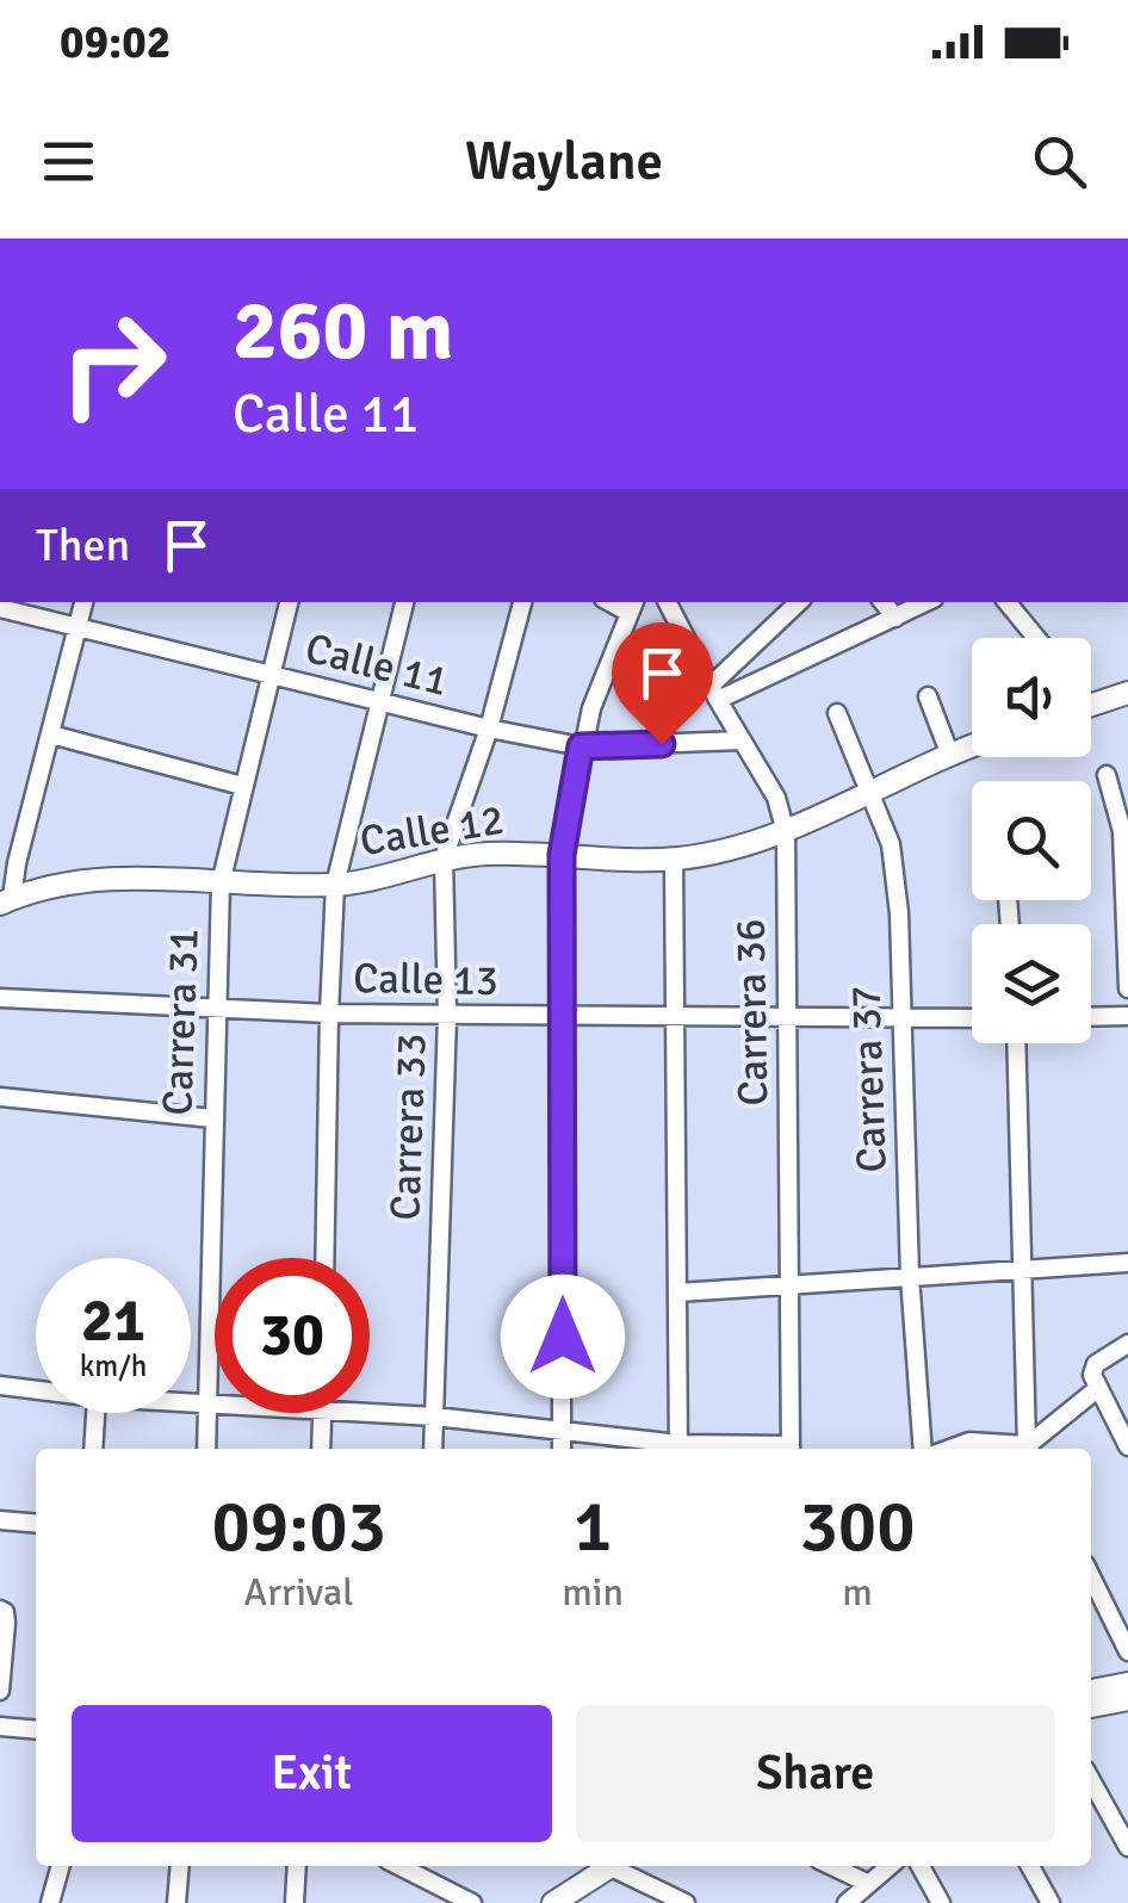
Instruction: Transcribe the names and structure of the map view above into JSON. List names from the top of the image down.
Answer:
{
  "streets": {
    "street": [
      "Calle 11",
      "Calle 12",
      "Calle 13",
      "Carrera 36",
      "Carrera 31",
      "Carrera 37",
      "Carrera 33"
    ]
  },
  "crossings": [
    ["Calle 11", "Carrera 36"],
    ["Calle 11", "Carrera 31"],
    ["Calle 11", "Carrera 33"],
    ["Calle 12", "Carrera 36"],
    ["Calle 12", "Carrera 31"],
    ["Calle 12", "Carrera 37"],
    ["Calle 12", "Carrera 33"],
    ["Calle 13", "Carrera 36"],
    ["Calle 13", "Carrera 31"],
    ["Calle 13", "Carrera 37"],
    ["Calle 13", "Carrera 33"]
  ],
  "page": {
    "status": "09:02",
    "header": "Waylane",
    "turn": ["260 m", "Calle 11"],
    "then": "Then",
    "speed": "21 km/h",
    "limit": "30",
    "eta": [
      "09:03",
      "Arrival",
      "1",
      "min",
      "300",
      "m"
    ],
    "buttons": ["Exit", "Share"]
  }
}
